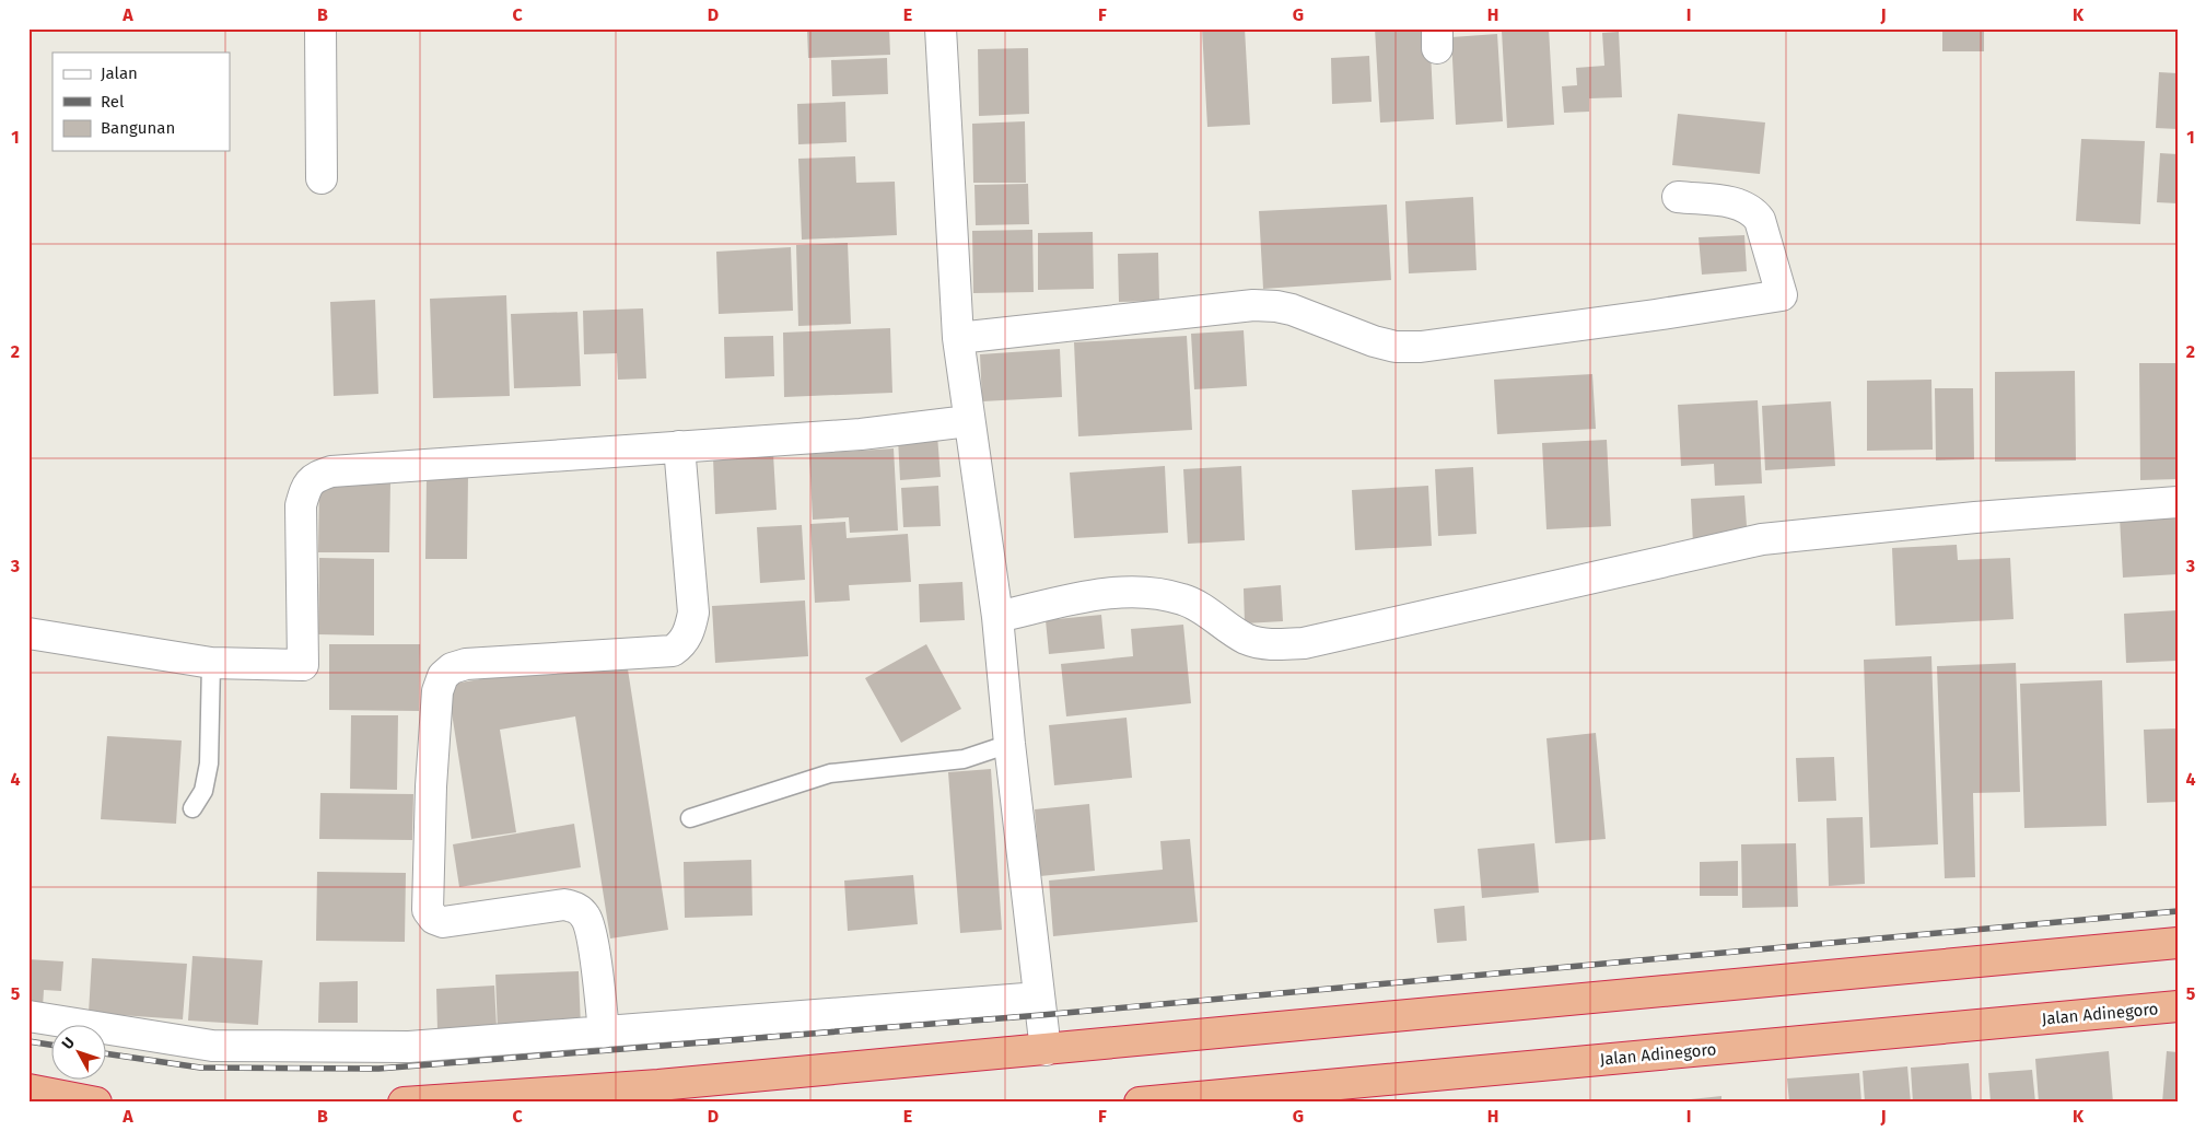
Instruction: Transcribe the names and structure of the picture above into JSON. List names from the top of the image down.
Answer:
{
  "streets": {
    "highway": ["Jalan Adinegoro"]
  },
  "legend": ["Jalan", "Rel", "Bangunan"],
  "north": "top left",
  "grid": {
    "columns": [
      "A",
      "B",
      "C",
      "D",
      "E",
      "F",
      "G",
      "H",
      "I",
      "J",
      "K"
    ],
    "rows": [
      "1",
      "2",
      "3",
      "4",
      "5"
    ]
  }
}
